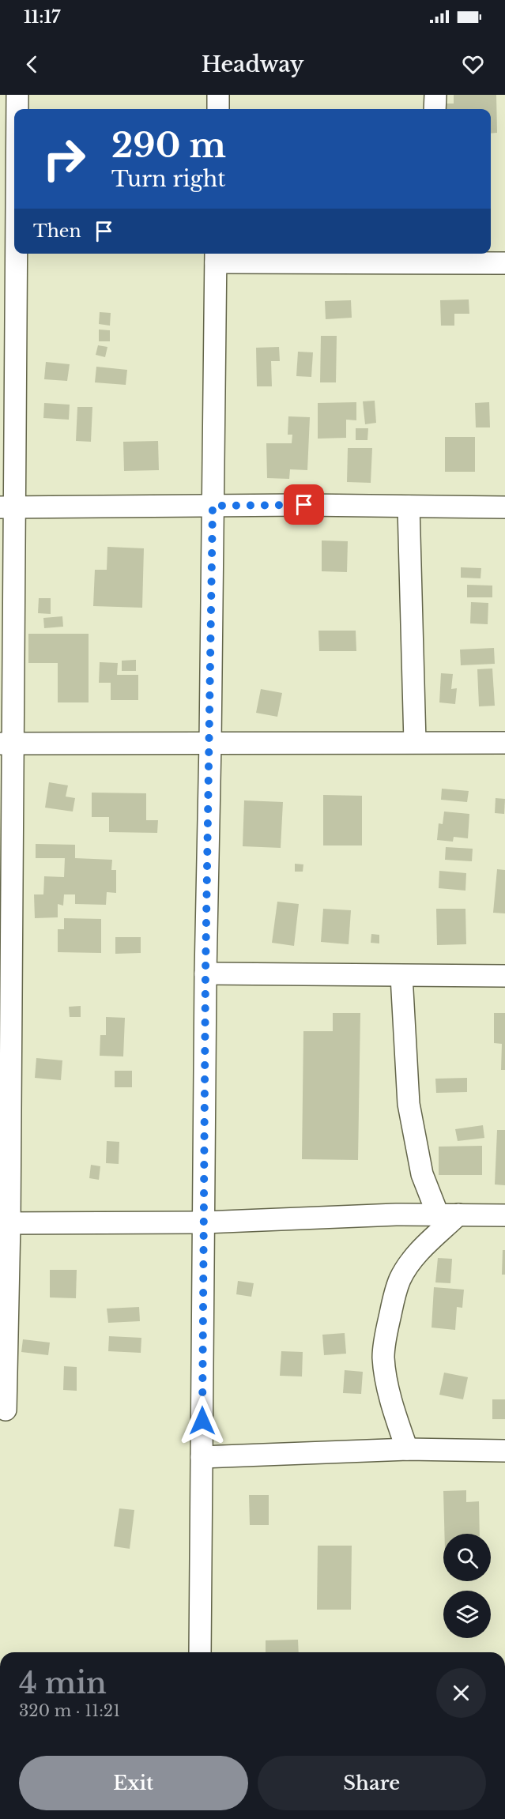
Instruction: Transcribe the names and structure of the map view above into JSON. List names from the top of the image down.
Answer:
{
  "page": {
    "status": "11:17",
    "header": "Headway",
    "turn": ["290 m", "Turn right"],
    "then": "Then",
    "heading": ["4 min", "320 m · 11:21"],
    "buttons": ["Exit", "Share"]
  }
}
